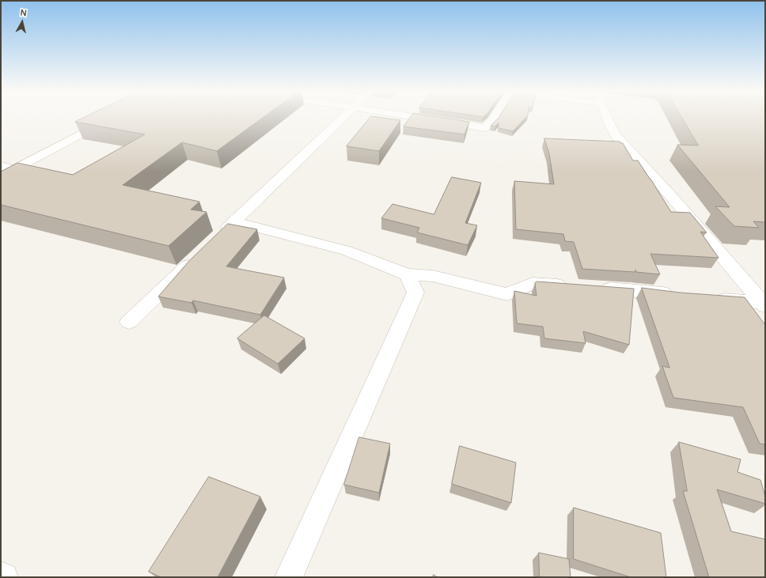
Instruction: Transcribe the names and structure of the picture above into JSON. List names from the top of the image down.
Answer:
{
  "north": "top"
}
